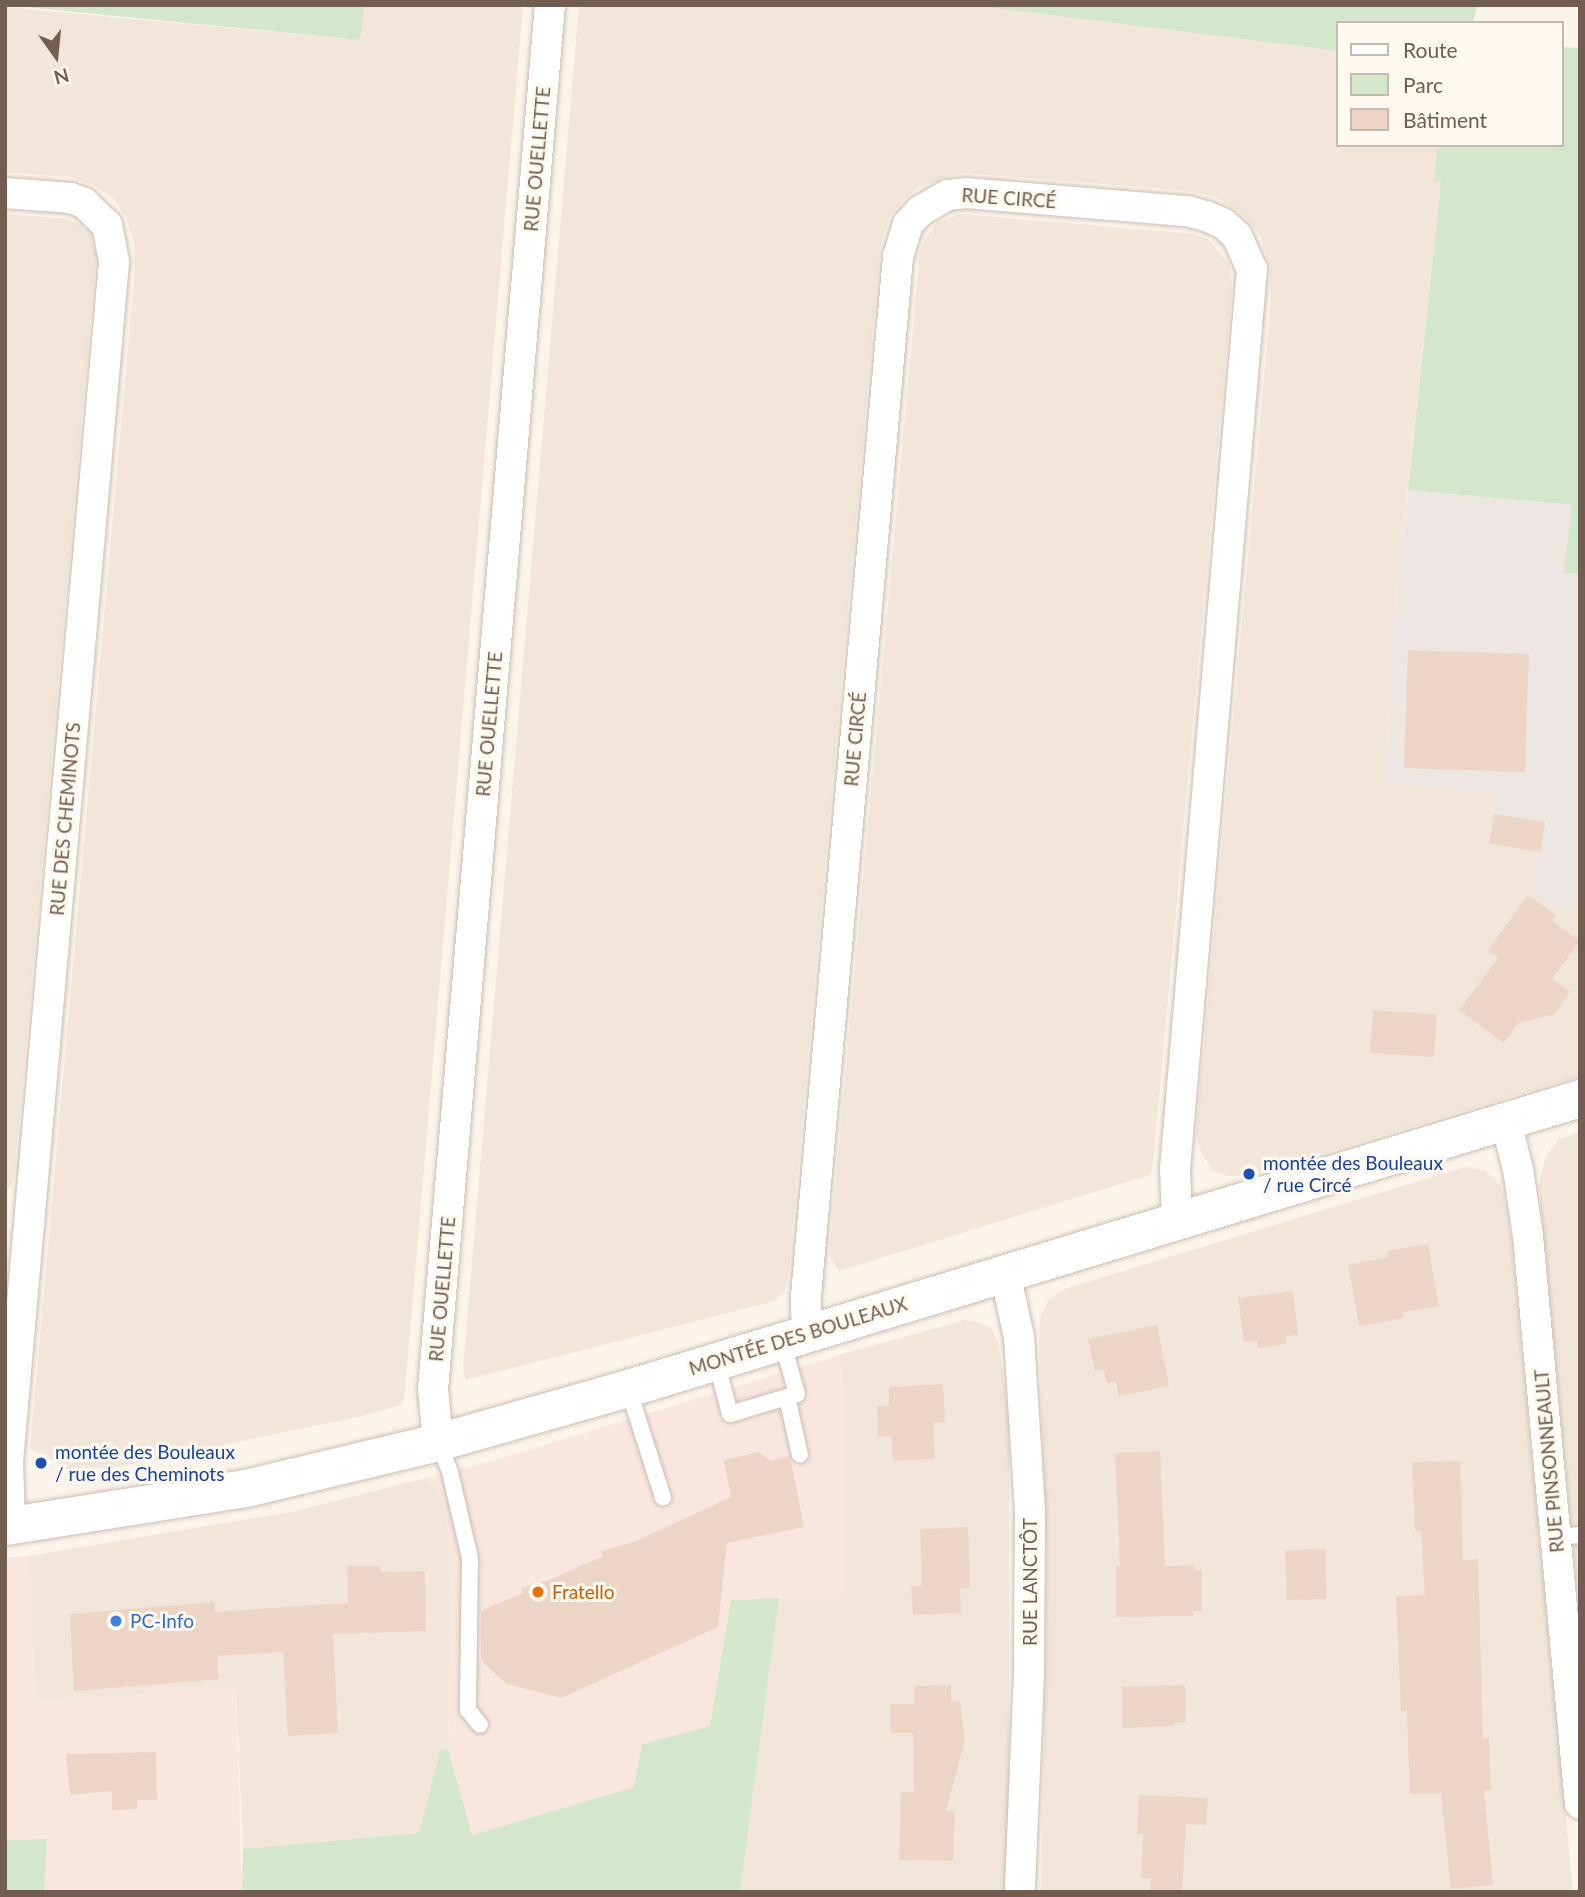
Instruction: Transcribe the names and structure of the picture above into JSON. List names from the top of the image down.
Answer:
{
  "streets": {
    "street": [
      "RUE OUELLETTE",
      "RUE CIRCÉ",
      "RUE DES CHEMINOTS",
      "MONTÉE DES BOULEAUX",
      "RUE PINSONNEAULT",
      "RUE LANCTÔT"
    ]
  },
  "crossings": [
    ["RUE OUELLETTE", "MONTÉE DES BOULEAUX"],
    ["RUE CIRCÉ", "MONTÉE DES BOULEAUX"],
    ["RUE DES CHEMINOTS", "MONTÉE DES BOULEAUX"],
    ["MONTÉE DES BOULEAUX", "RUE PINSONNEAULT"],
    ["MONTÉE DES BOULEAUX", "RUE LANCTÔT"]
  ],
  "places": [
    "montée des Bouleaux / rue Circé",
    "montée des Bouleaux / rue des Cheminots",
    "Fratello",
    "PC-Info"
  ],
  "legend": ["Route", "Parc", "Bâtiment"],
  "north": "bottom"
}
